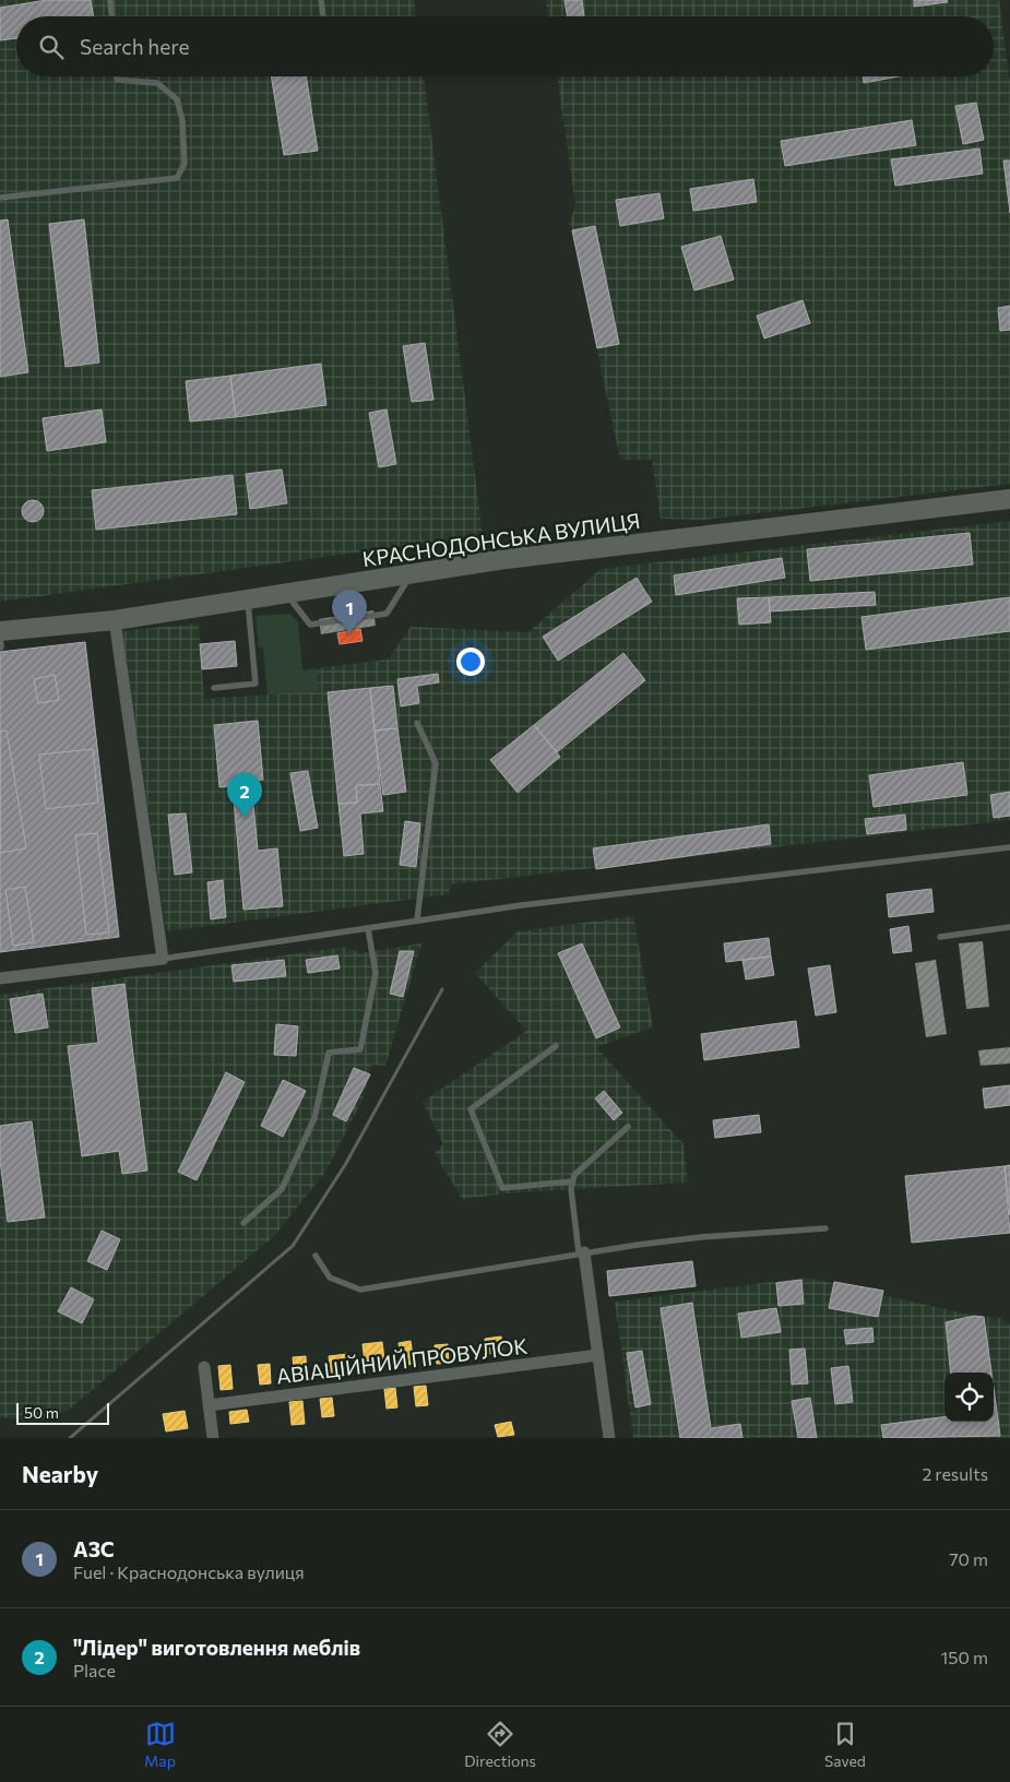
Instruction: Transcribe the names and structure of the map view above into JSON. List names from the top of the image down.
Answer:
{
  "streets": {
    "main road": ["КРАСНОДОНСЬКА ВУЛИЦЯ"],
    "street": ["АВІАЦІЙНИЙ ПРОВУЛОК"]
  },
  "scale_bar": "50 m",
  "page": {
    "search": "Search here",
    "pins": ["1", "2"],
    "scale": "50 m",
    "heading": ["Nearby", "2 results"],
    "list": [
      {
        "mark": "1",
        "name": "АЗС",
        "note": "Fuel · Краснодонська вулиця",
        "value": "70 m"
      },
      {
        "mark": "2",
        "name": "\"Лідер\" виготовлення меблів",
        "note": "Place",
        "value": "150 m"
      }
    ],
    "nav": ["Map", "Directions", "Saved"]
  }
}
